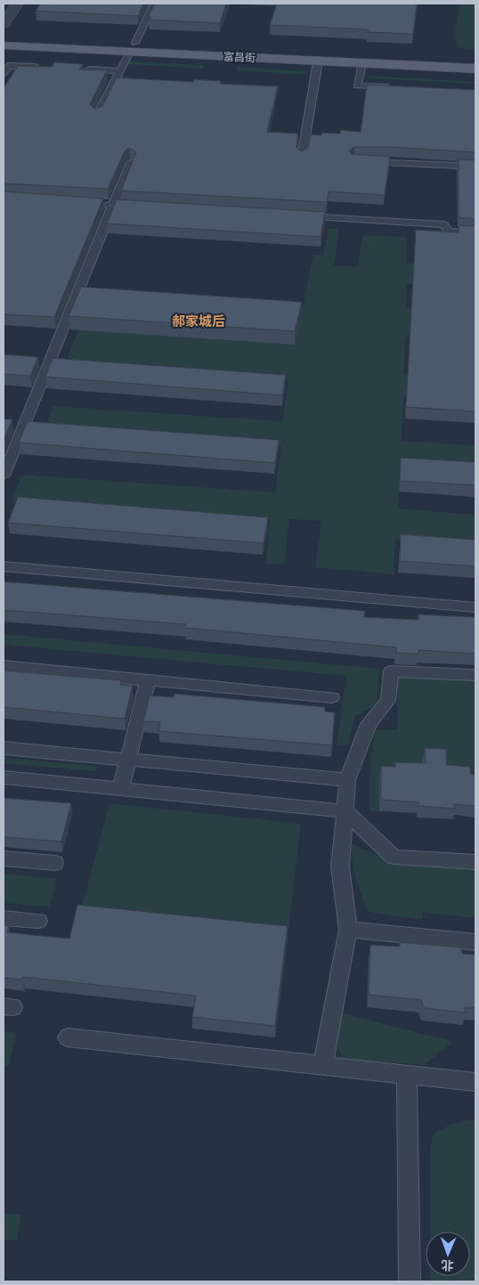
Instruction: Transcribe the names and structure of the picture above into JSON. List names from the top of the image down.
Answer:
{
  "streets": {
    "main road": ["富昌街"]
  },
  "districts": ["郝家城后"],
  "north": "bottom"
}
